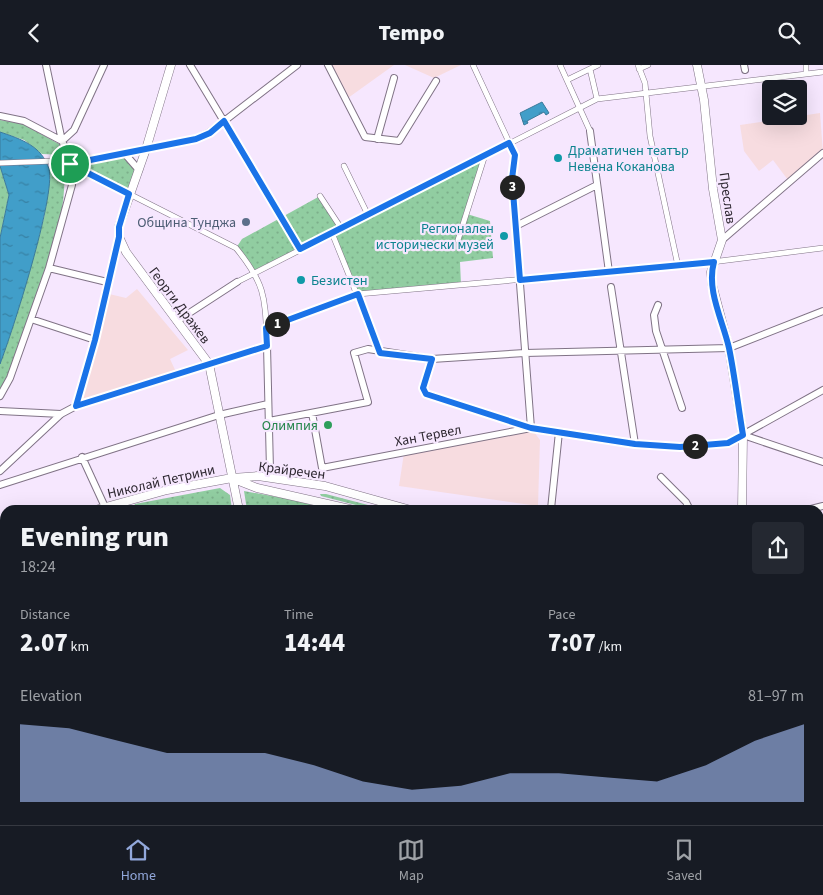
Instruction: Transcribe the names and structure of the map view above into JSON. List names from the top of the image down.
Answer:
{
  "streets": {
    "street": [
      "Преслав",
      "Георги Дражев",
      "Хан Тервел",
      "Крайречен",
      "Николай Петрини"
    ]
  },
  "crossings": [
    ["Преслав", "Хан Тервел"],
    ["Георги Дражев", "Крайречен"],
    ["Георги Дражев", "Николай Петрини"],
    ["Крайречен", "Николай Петрини"]
  ],
  "places": [
    "Драматичен театър Невена Коканова",
    "Община Тунджа",
    "Регионален исторически музей",
    "Безистен",
    "Олимпия"
  ],
  "page": {
    "header": "Tempo",
    "pins": ["3", "1", "2"],
    "heading": ["Evening run", "18:24"],
    "stats": [
      ["Distance", "2.07 km"],
      ["Time", "14:44"],
      ["Pace", "7:07 /km"]
    ],
    "chart": ["Elevation", "81–97 m"],
    "tabs": ["Home", "Map", "Saved"]
  }
}
